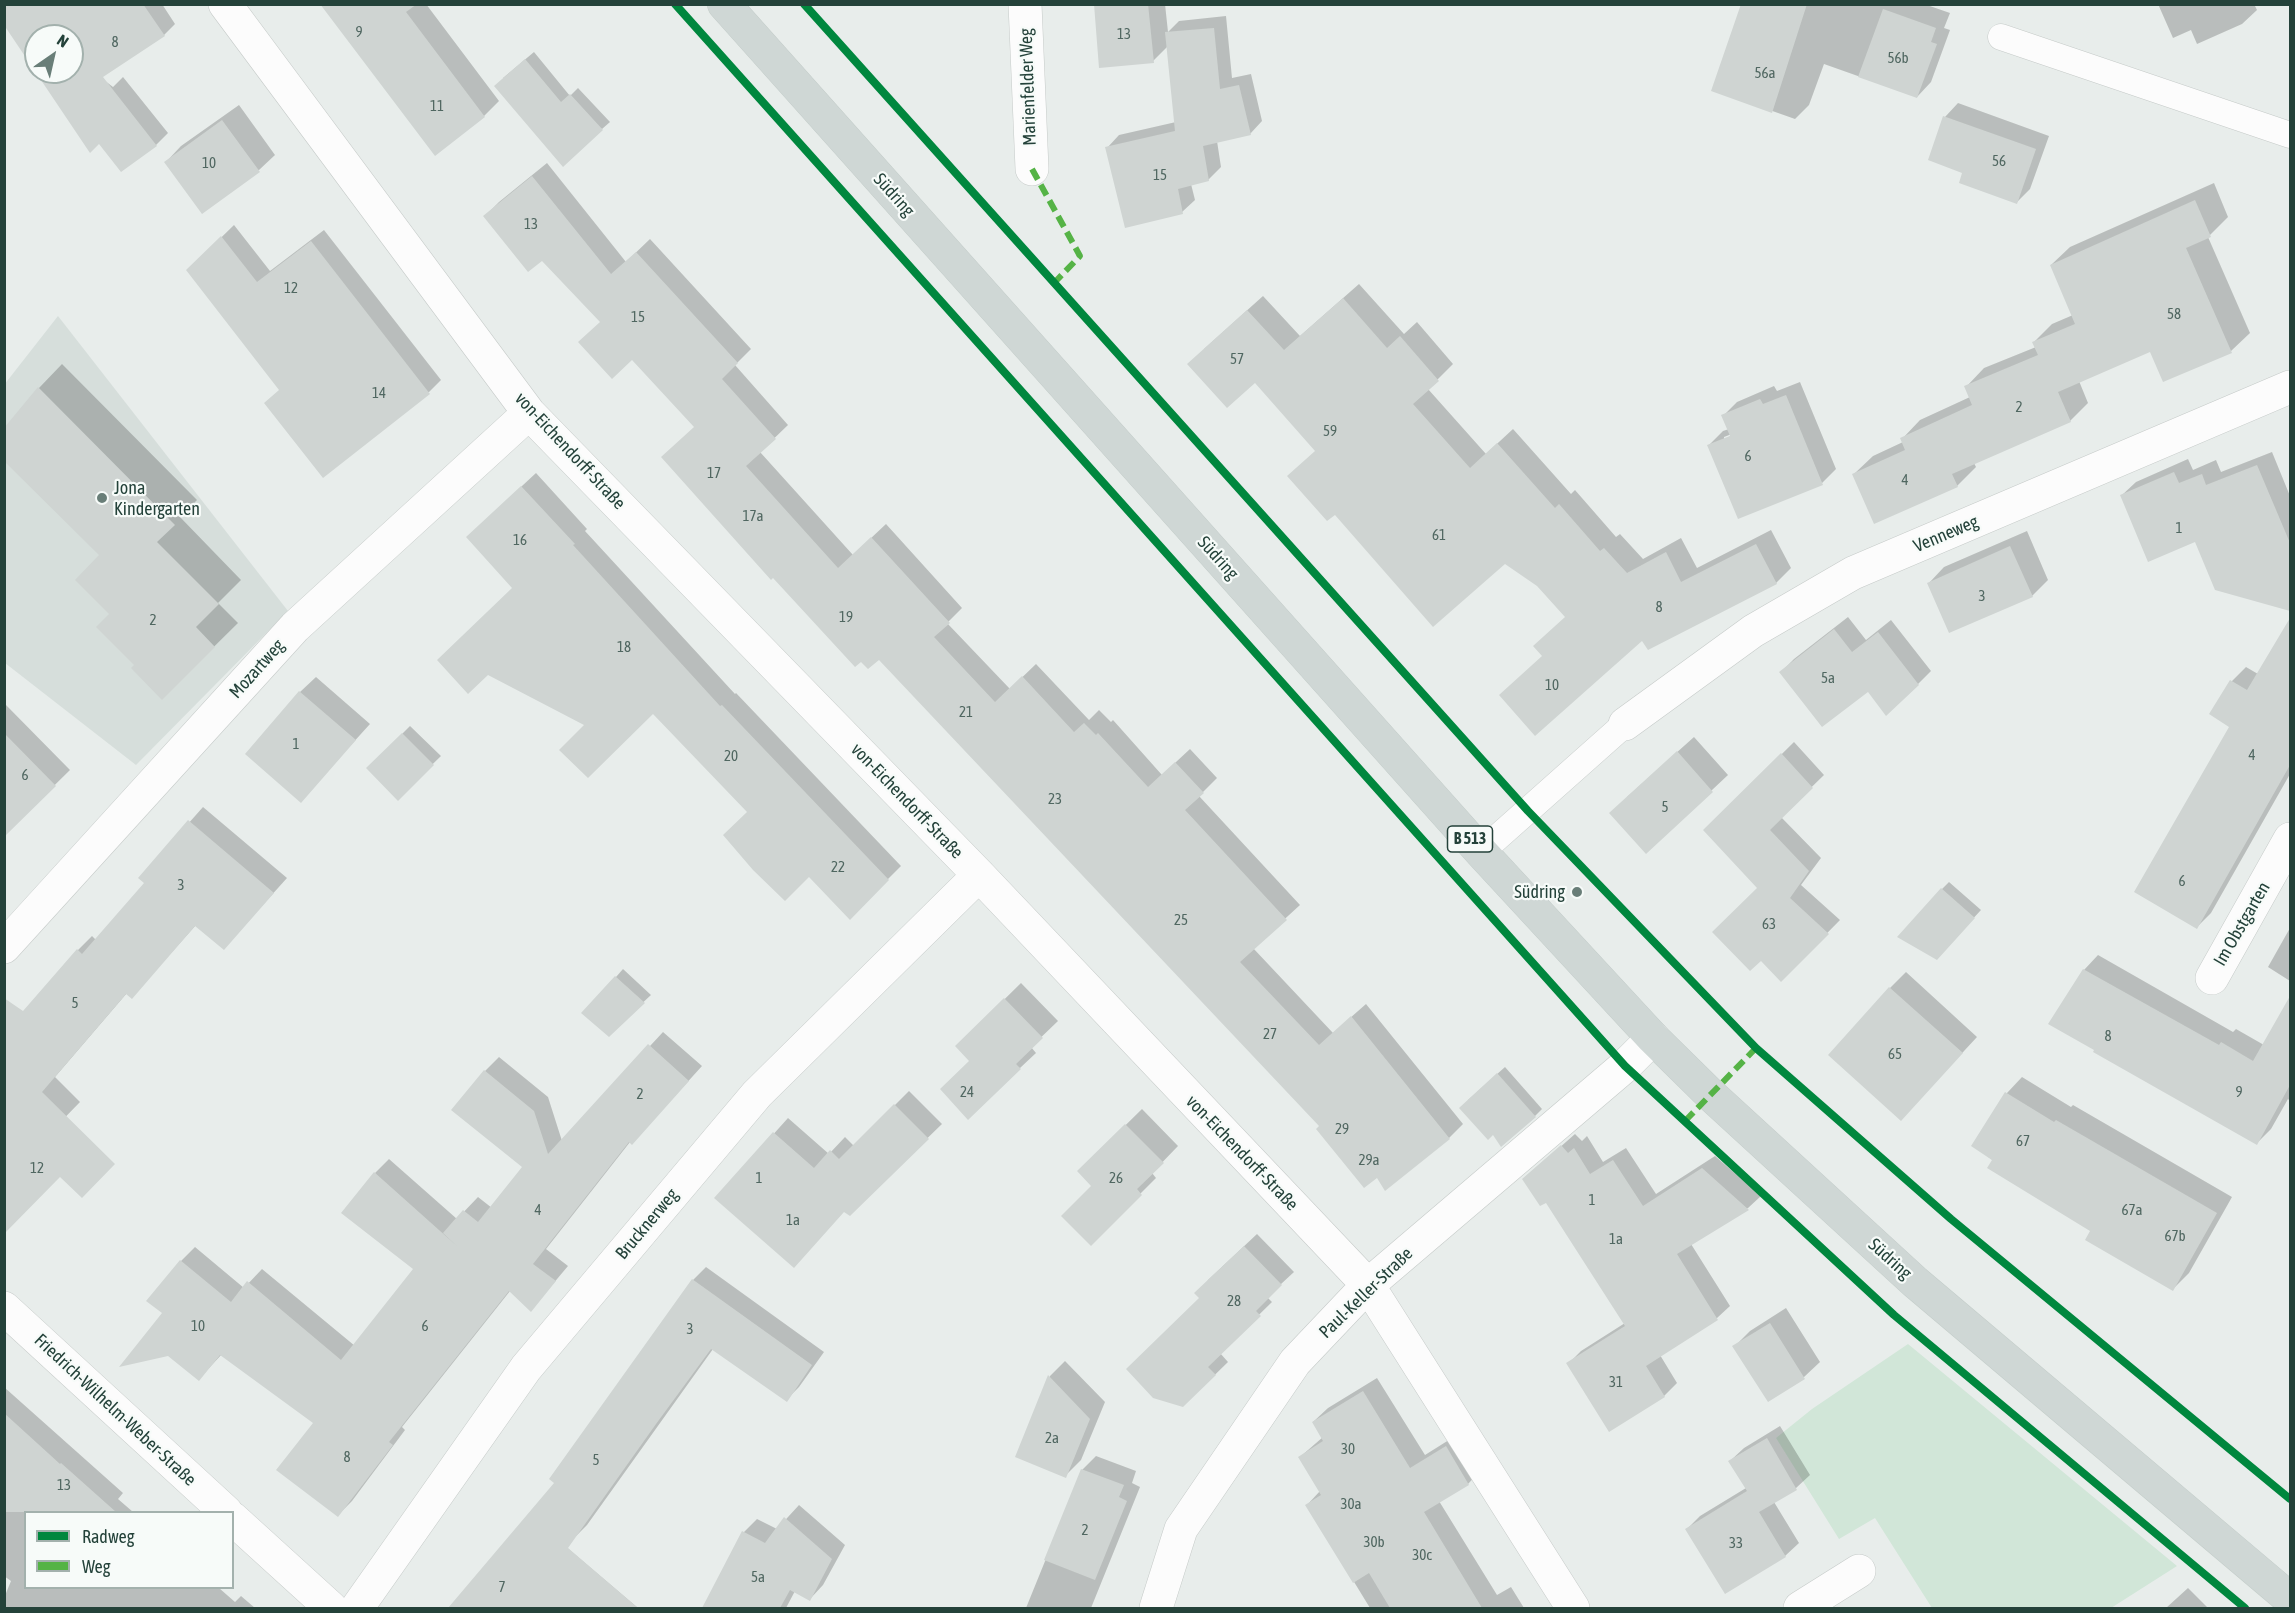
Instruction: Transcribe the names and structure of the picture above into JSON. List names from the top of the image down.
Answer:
{
  "streets": {
    "main road": ["Südring", "B 513"],
    "street": [
      "Marienfelder Weg",
      "von-Eichendorff-Straße",
      "Venneweg",
      "Mozartweg",
      "Im Obstgarten",
      "Brucknerweg",
      "Paul-Keller-Straße",
      "Friedrich-Wilhelm-Weber-Straße"
    ]
  },
  "crossings": [
    ["Südring", "Paul-Keller-Straße"],
    ["von-Eichendorff-Straße", "Mozartweg"],
    ["von-Eichendorff-Straße", "Brucknerweg"],
    ["von-Eichendorff-Straße", "Paul-Keller-Straße"]
  ],
  "places": ["Jona Kindergarten", "Südring"],
  "house_numbers": [
    "9",
    "13",
    "8",
    "56b",
    "56a",
    "11",
    "56",
    "10",
    "15",
    "13",
    "12",
    "58",
    "15",
    "57",
    "14",
    "2",
    "59",
    "6",
    "17",
    "4",
    "17a",
    "1",
    "61",
    "16",
    "3",
    "8",
    "19",
    "2",
    "18",
    "5a",
    "10",
    "21",
    "1",
    "4",
    "20",
    "6",
    "23",
    "5",
    "22",
    "6",
    "3",
    "25",
    "63",
    "5",
    "27",
    "8",
    "65",
    "24",
    "9",
    "2",
    "29",
    "67",
    "29a",
    "12",
    "1",
    "26",
    "1",
    "4",
    "67a",
    "1a",
    "67b",
    "1a",
    "28",
    "10",
    "6",
    "3",
    "31",
    "2a",
    "30",
    "8",
    "5",
    "13",
    "30a",
    "2",
    "30b",
    "33",
    "30c",
    "5a",
    "7"
  ],
  "legend": ["Radweg", "Weg"],
  "north": "top right"
}
